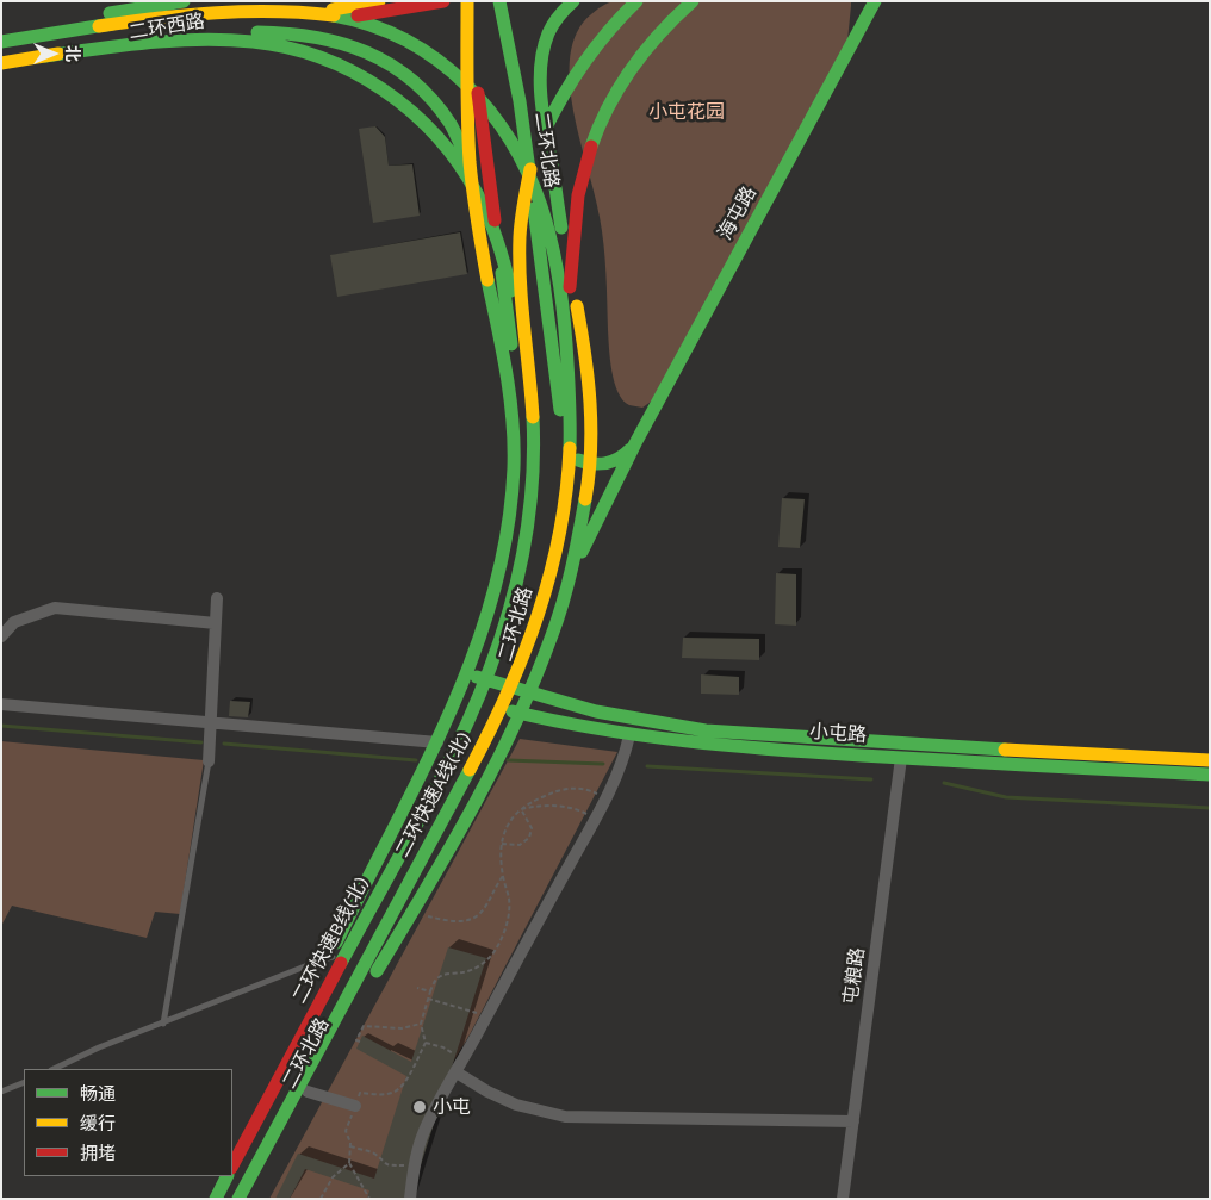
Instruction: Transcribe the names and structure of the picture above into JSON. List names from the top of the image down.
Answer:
{
  "streets": {
    "main road": [
      "二环西路",
      "二环北路",
      "海屯路",
      "小屯路",
      "二环快速A线(北)",
      "二环快速B线(北)"
    ],
    "street": ["屯粮路"]
  },
  "crossings": [
    ["二环北路", "海屯路"],
    ["二环北路", "小屯路"],
    ["海屯路", "小屯路"],
    ["小屯路", "屯粮路"]
  ],
  "parks": ["小屯花园"],
  "places": ["小屯"],
  "legend": ["畅通", "缓行", "拥堵"],
  "north": "right"
}
